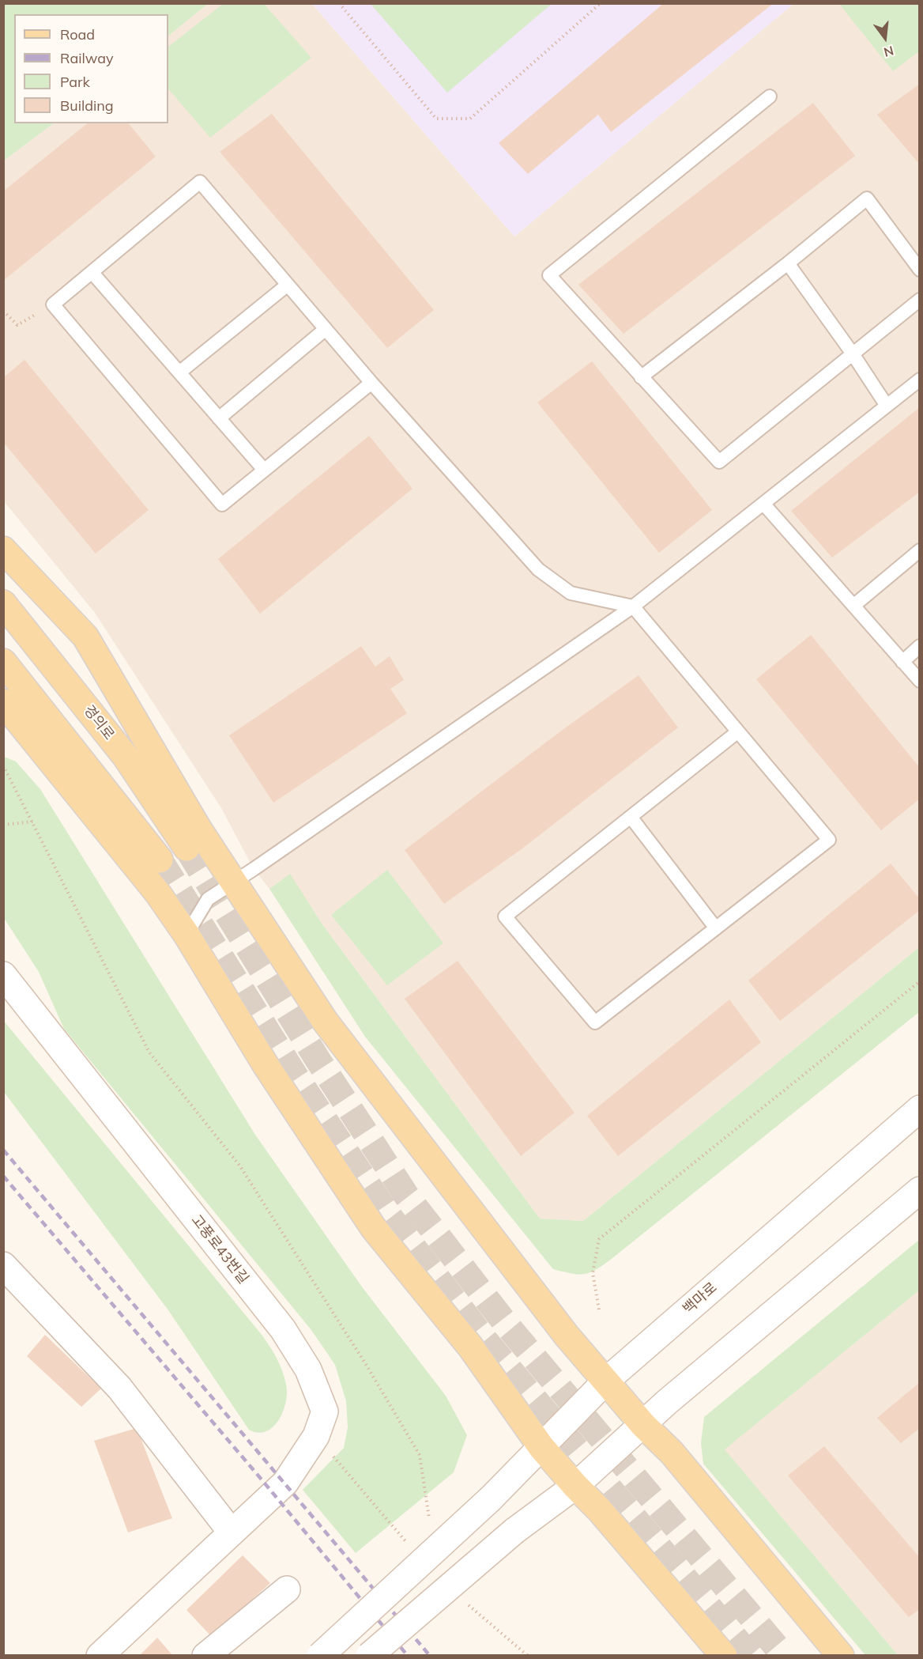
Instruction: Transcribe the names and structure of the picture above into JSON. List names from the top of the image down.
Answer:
{
  "streets": {
    "main road": ["경의로", "고풍로43번길", "백마로"]
  },
  "legend": [
    "Road",
    "Railway",
    "Park",
    "Building"
  ],
  "north": "bottom"
}
